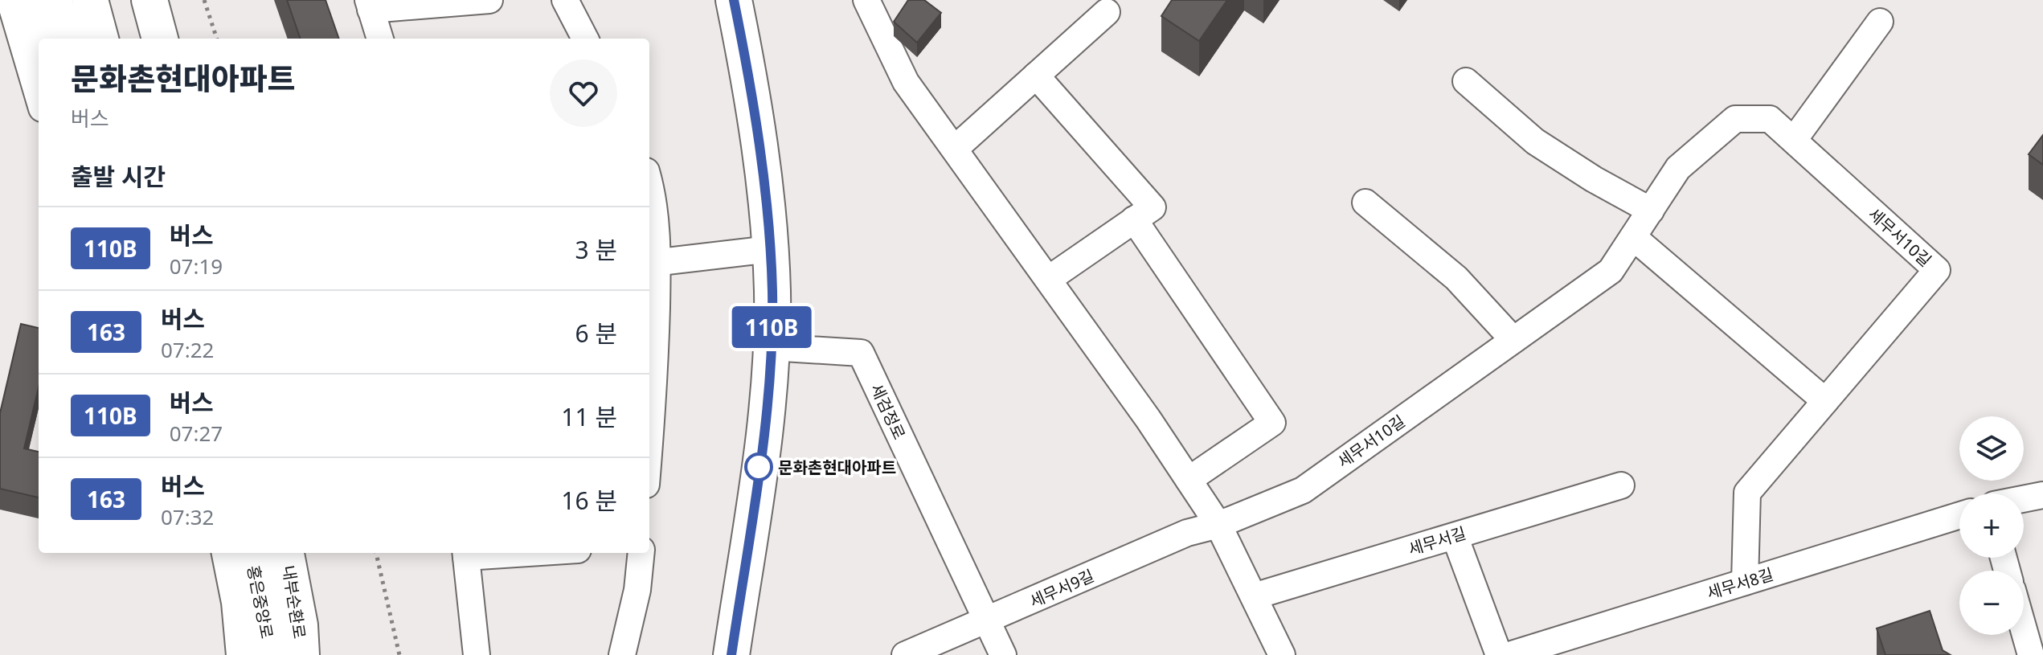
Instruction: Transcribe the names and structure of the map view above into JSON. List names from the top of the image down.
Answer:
{
  "streets": {
    "main road": ["홍은중앙로", "내부순환로"],
    "street": [
      "세무서10길",
      "세검정로",
      "세무서길",
      "세무서8길",
      "세무서9길"
    ]
  },
  "crossings": [
    ["세무서10길", "세무서8길"],
    ["세무서10길", "세무서9길"],
    ["세검정로", "세무서9길"]
  ],
  "places": ["문화촌현대아파트"],
  "lines": ["bus line 110B"],
  "page": {
    "on_map": "110B",
    "heading": [
      ["문화촌현대아파트", "버스"],
      "출발 시간"
    ],
    "list": [
      {
        "mark": "110B",
        "name": "버스",
        "note": "07:19",
        "value": "3 분"
      },
      {
        "mark": "163",
        "name": "버스",
        "note": "07:22",
        "value": "6 분"
      },
      {
        "mark": "110B",
        "name": "버스",
        "note": "07:27",
        "value": "11 분"
      },
      {
        "mark": "163",
        "name": "버스",
        "note": "07:32",
        "value": "16 분"
      }
    ],
    "map_buttons": ["+", "−"]
  }
}
